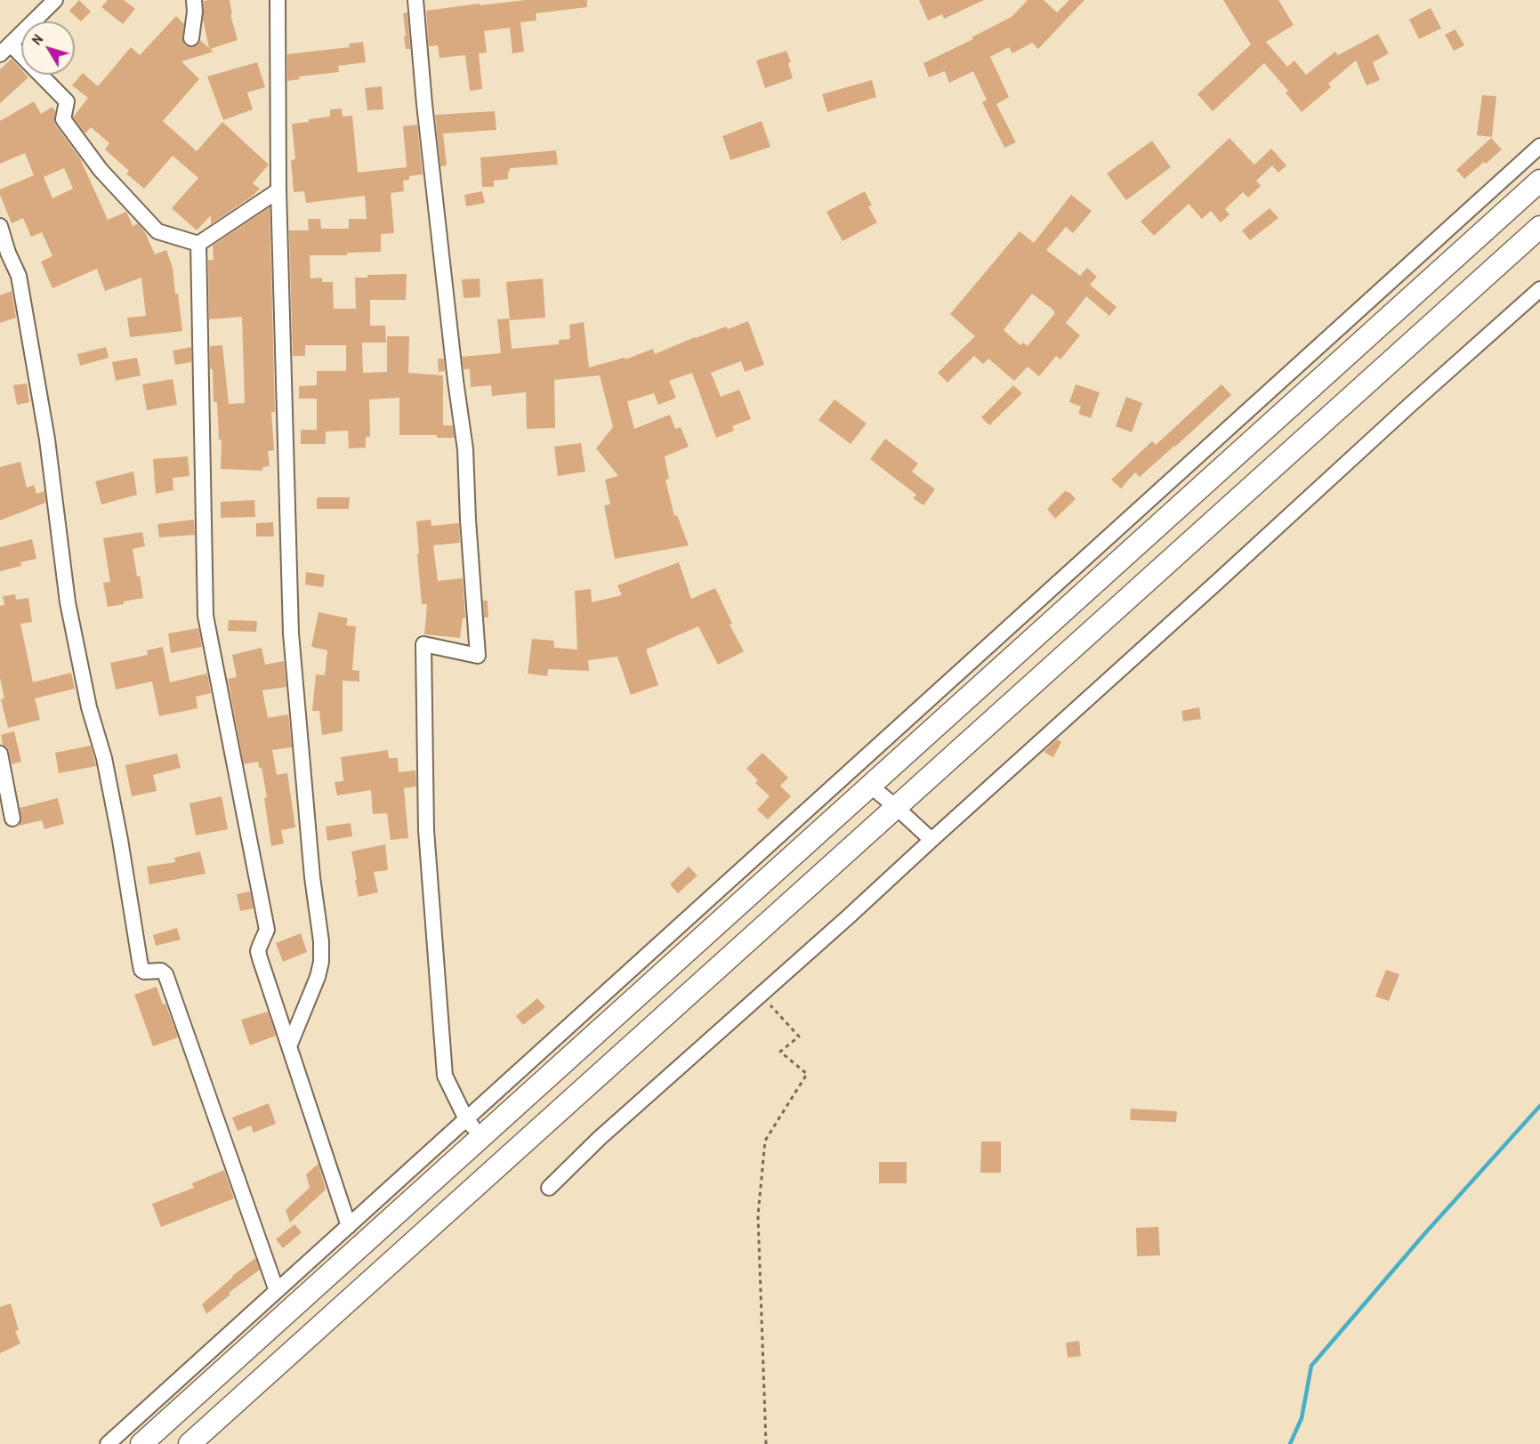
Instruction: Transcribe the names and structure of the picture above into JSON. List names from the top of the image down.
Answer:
{
  "north": "top left"
}
